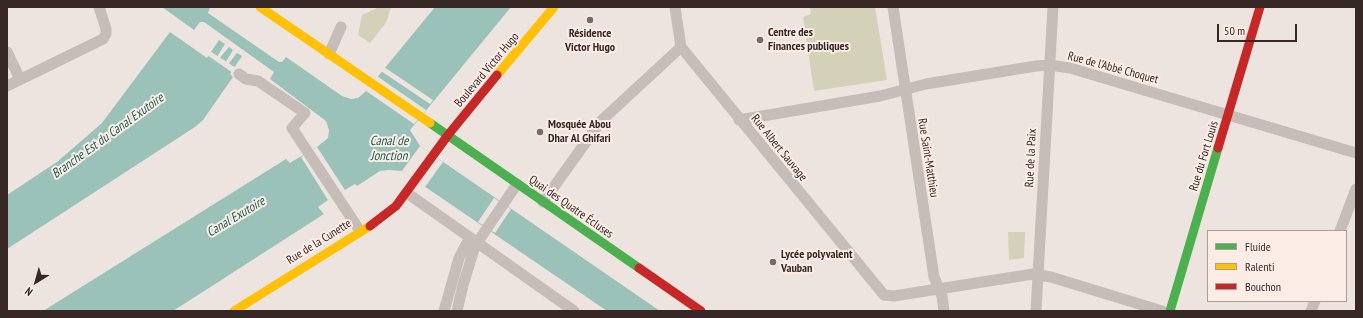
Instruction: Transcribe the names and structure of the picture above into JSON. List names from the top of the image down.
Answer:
{
  "streets": {
    "main road": [
      "Boulevard Victor Hugo",
      "Rue du Fort Louis",
      "Quai des Quatre Écluses",
      "Rue de la Cunette"
    ],
    "street": [
      "Rue de l'Abbé Choquet",
      "Rue Albert Sauvage",
      "Rue Saint-Matthieu",
      "Rue de la Paix"
    ]
  },
  "crossings": [
    ["Rue de l'Abbé Choquet", "Rue Albert Sauvage"],
    ["Rue de l'Abbé Choquet", "Rue du Fort Louis"],
    ["Rue de l'Abbé Choquet", "Rue Saint-Matthieu"],
    ["Rue de l'Abbé Choquet", "Rue de la Paix"],
    ["Boulevard Victor Hugo", "Quai des Quatre Écluses"],
    ["Boulevard Victor Hugo", "Rue de la Cunette"],
    ["Rue Albert Sauvage", "Rue Saint-Matthieu"]
  ],
  "water": ["Branche Est du Canal Exutoire", "Canal de Jonction", "Canal Exutoire"],
  "places": [
    "Résidence Victor Hugo",
    "Centre des Finances publiques",
    "Mosquée Abou Dhar Al Ghifari",
    "Lycée polyvalent Vauban"
  ],
  "legend": ["Fluide", "Ralenti", "Bouchon"],
  "scale_bar": "50 m",
  "north": "bottom left"
}
